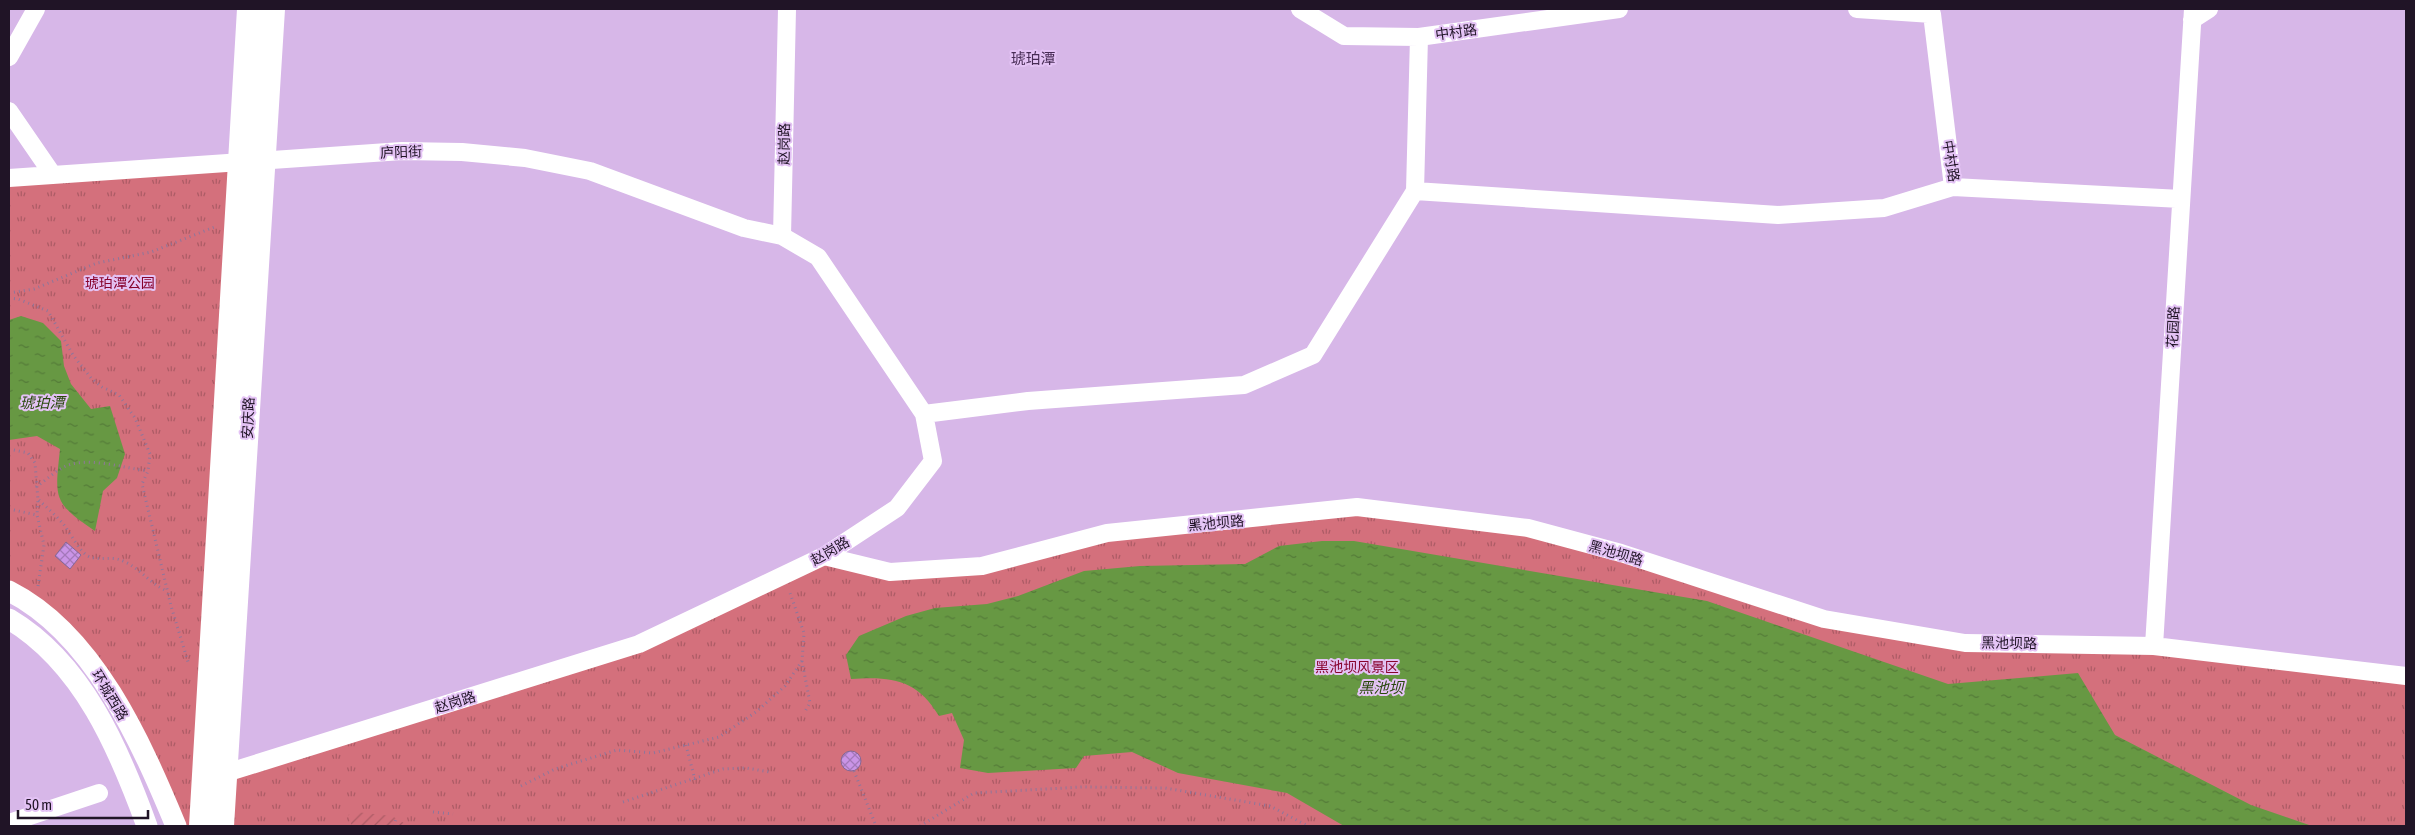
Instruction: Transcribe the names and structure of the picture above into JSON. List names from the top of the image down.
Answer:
{
  "streets": {
    "main road": ["安庆路"],
    "street": [
      "中村路",
      "赵岗路",
      "庐阳街",
      "花园路",
      "黑池坝路",
      "环城西路"
    ]
  },
  "crossings": [
    ["中村路", "花园路"],
    ["赵岗路", "庐阳街"],
    ["赵岗路", "安庆路"],
    ["赵岗路", "黑池坝路"],
    ["庐阳街", "安庆路"],
    ["花园路", "黑池坝路"]
  ],
  "districts": ["琥珀潭"],
  "water": ["琥珀潭", "黑池坝"],
  "parks": ["琥珀潭公园", "黑池坝风景区"],
  "scale_bar": "50 m"
}
